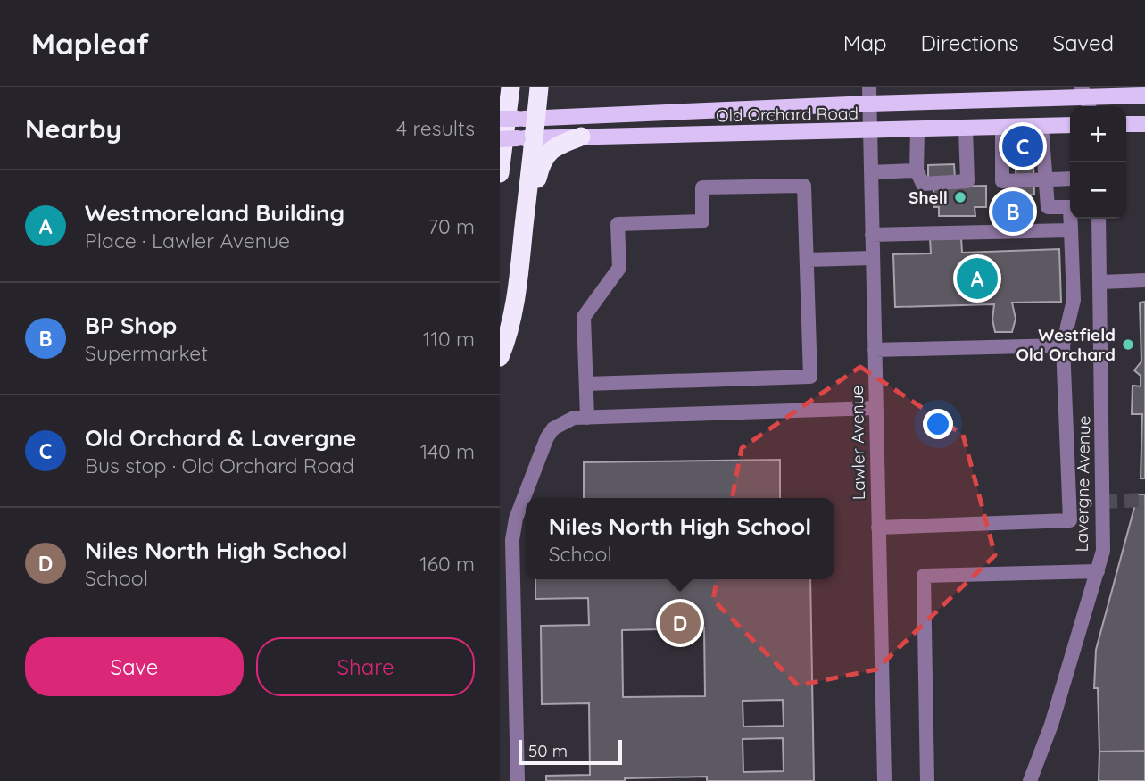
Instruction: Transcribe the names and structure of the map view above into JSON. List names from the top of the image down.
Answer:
{
  "streets": {
    "main road": ["Old Orchard Road"],
    "street": ["Lawler Avenue", "Lavergne Avenue"]
  },
  "crossings": [
    ["Old Orchard Road", "Lawler Avenue"]
  ],
  "places": ["Shell", "Westfield Old Orchard"],
  "scale_bar": "50 m",
  "page": {
    "header": "Mapleaf",
    "nav": ["Map", "Directions", "Saved"],
    "heading": ["Nearby", "4 results"],
    "map_buttons": ["+", "−"],
    "pins": [
      "C",
      "B",
      "A",
      "D"
    ],
    "list": [
      {
        "mark": "A",
        "name": "Westmoreland Building",
        "note": "Place · Lawler Avenue",
        "value": "70 m"
      },
      {
        "mark": "B",
        "name": "BP Shop",
        "note": "Supermarket",
        "value": "110 m"
      },
      {
        "mark": "C",
        "name": "Old Orchard & Lavergne",
        "note": "Bus stop · Old Orchard Road",
        "value": "140 m"
      },
      {
        "mark": "D",
        "name": "Niles North High School",
        "note": "School",
        "value": "160 m"
      }
    ],
    "popup": ["Niles North High School", "School"],
    "buttons": ["Save", "Share"],
    "scale": "50 m"
  }
}
